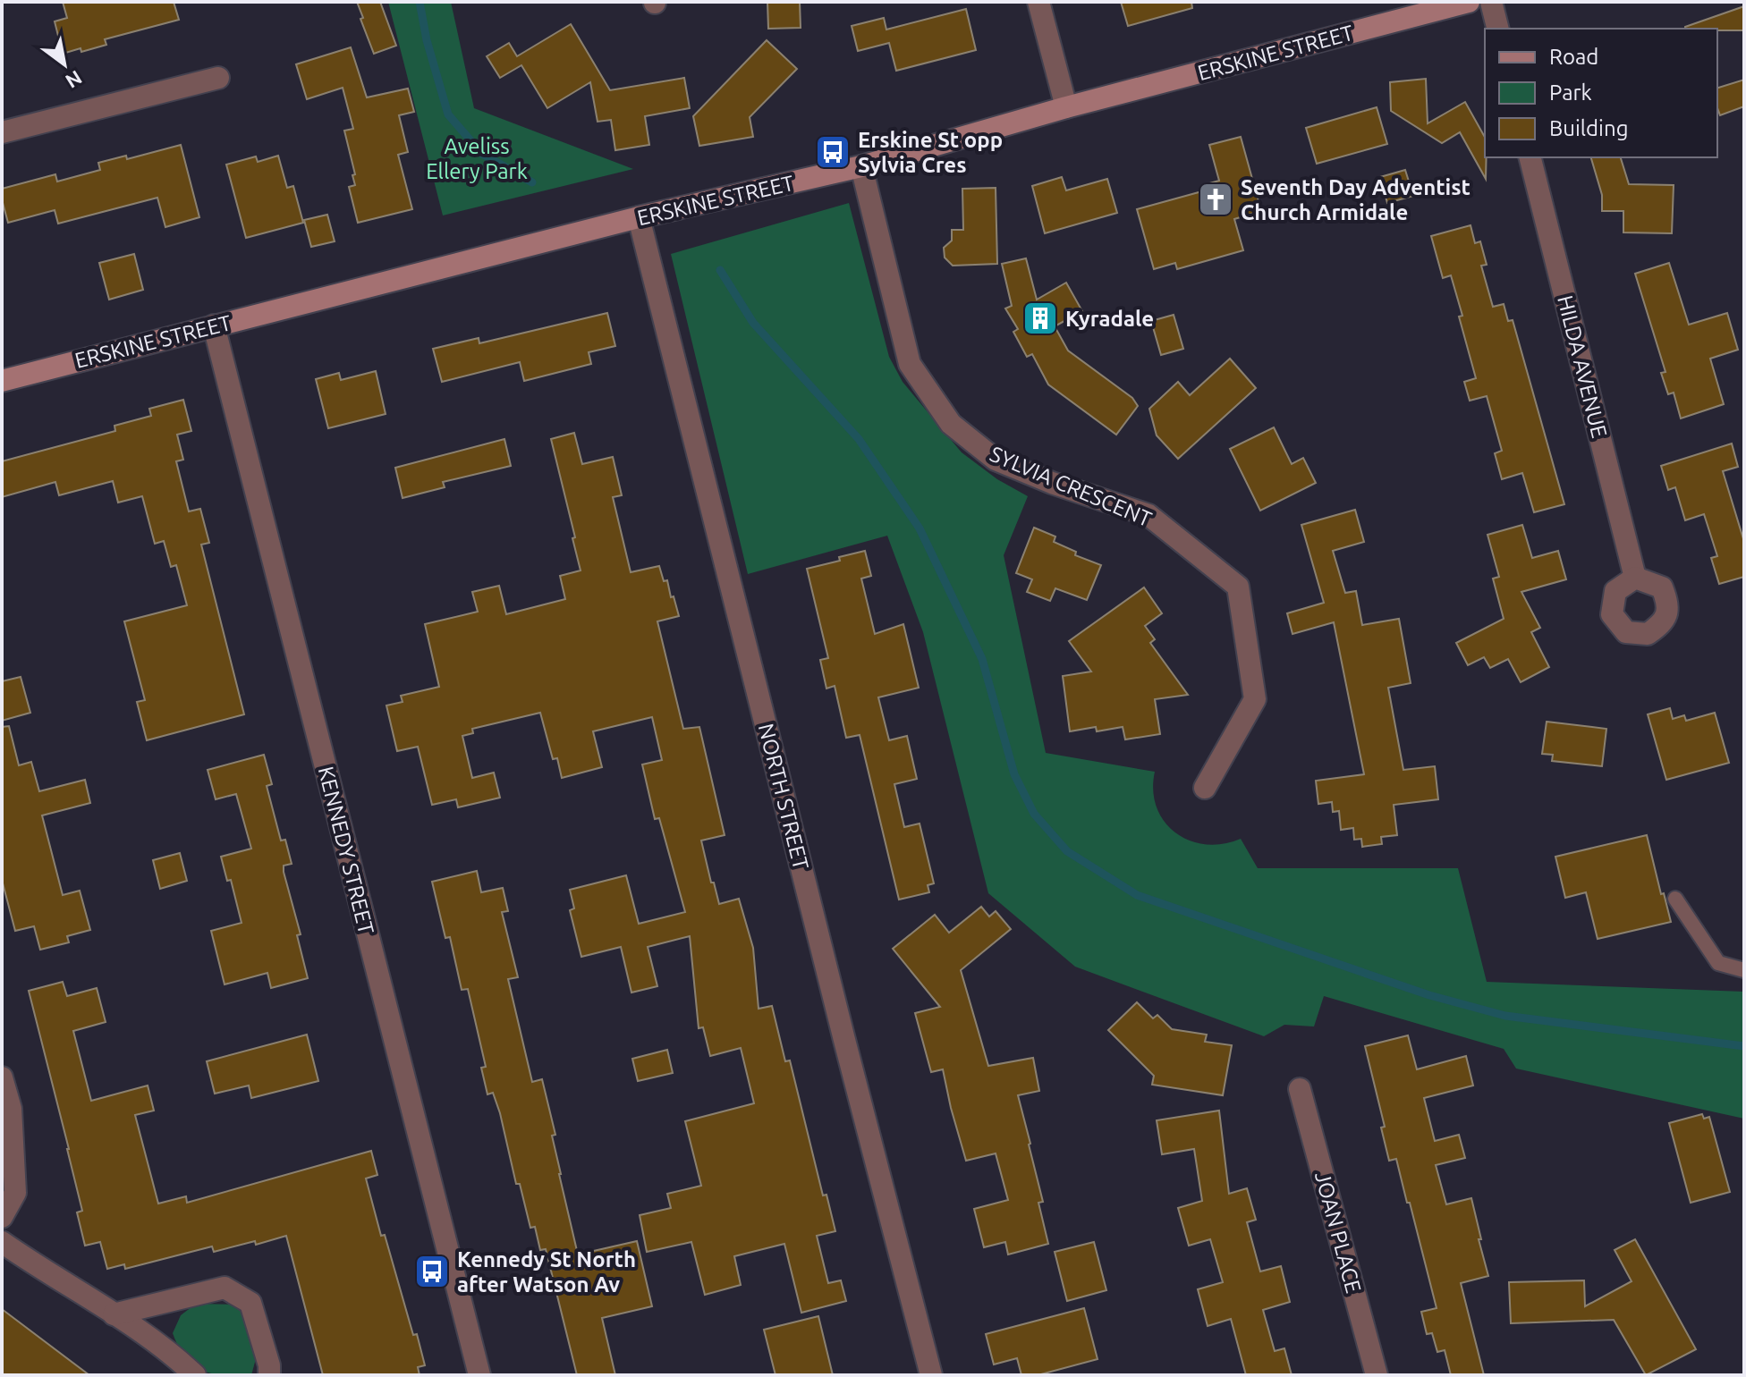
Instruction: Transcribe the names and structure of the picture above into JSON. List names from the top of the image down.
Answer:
{
  "streets": {
    "street": [
      "ERSKINE STREET",
      "HILDA AVENUE",
      "SYLVIA CRESCENT",
      "NORTH STREET",
      "KENNEDY STREET",
      "JOAN PLACE"
    ]
  },
  "crossings": [
    ["ERSKINE STREET", "SYLVIA CRESCENT"],
    ["ERSKINE STREET", "NORTH STREET"],
    ["ERSKINE STREET", "KENNEDY STREET"]
  ],
  "parks": ["Aveliss Ellery Park"],
  "places": {
    "bus stop": ["Erskine St opp Sylvia Cres", "Kennedy St North after Watson Av"],
    "church": ["Seventh Day Adventist Church Armidale"],
    "building": ["Kyradale"]
  },
  "legend": ["Road", "Park", "Building"],
  "north": "bottom right"
}
